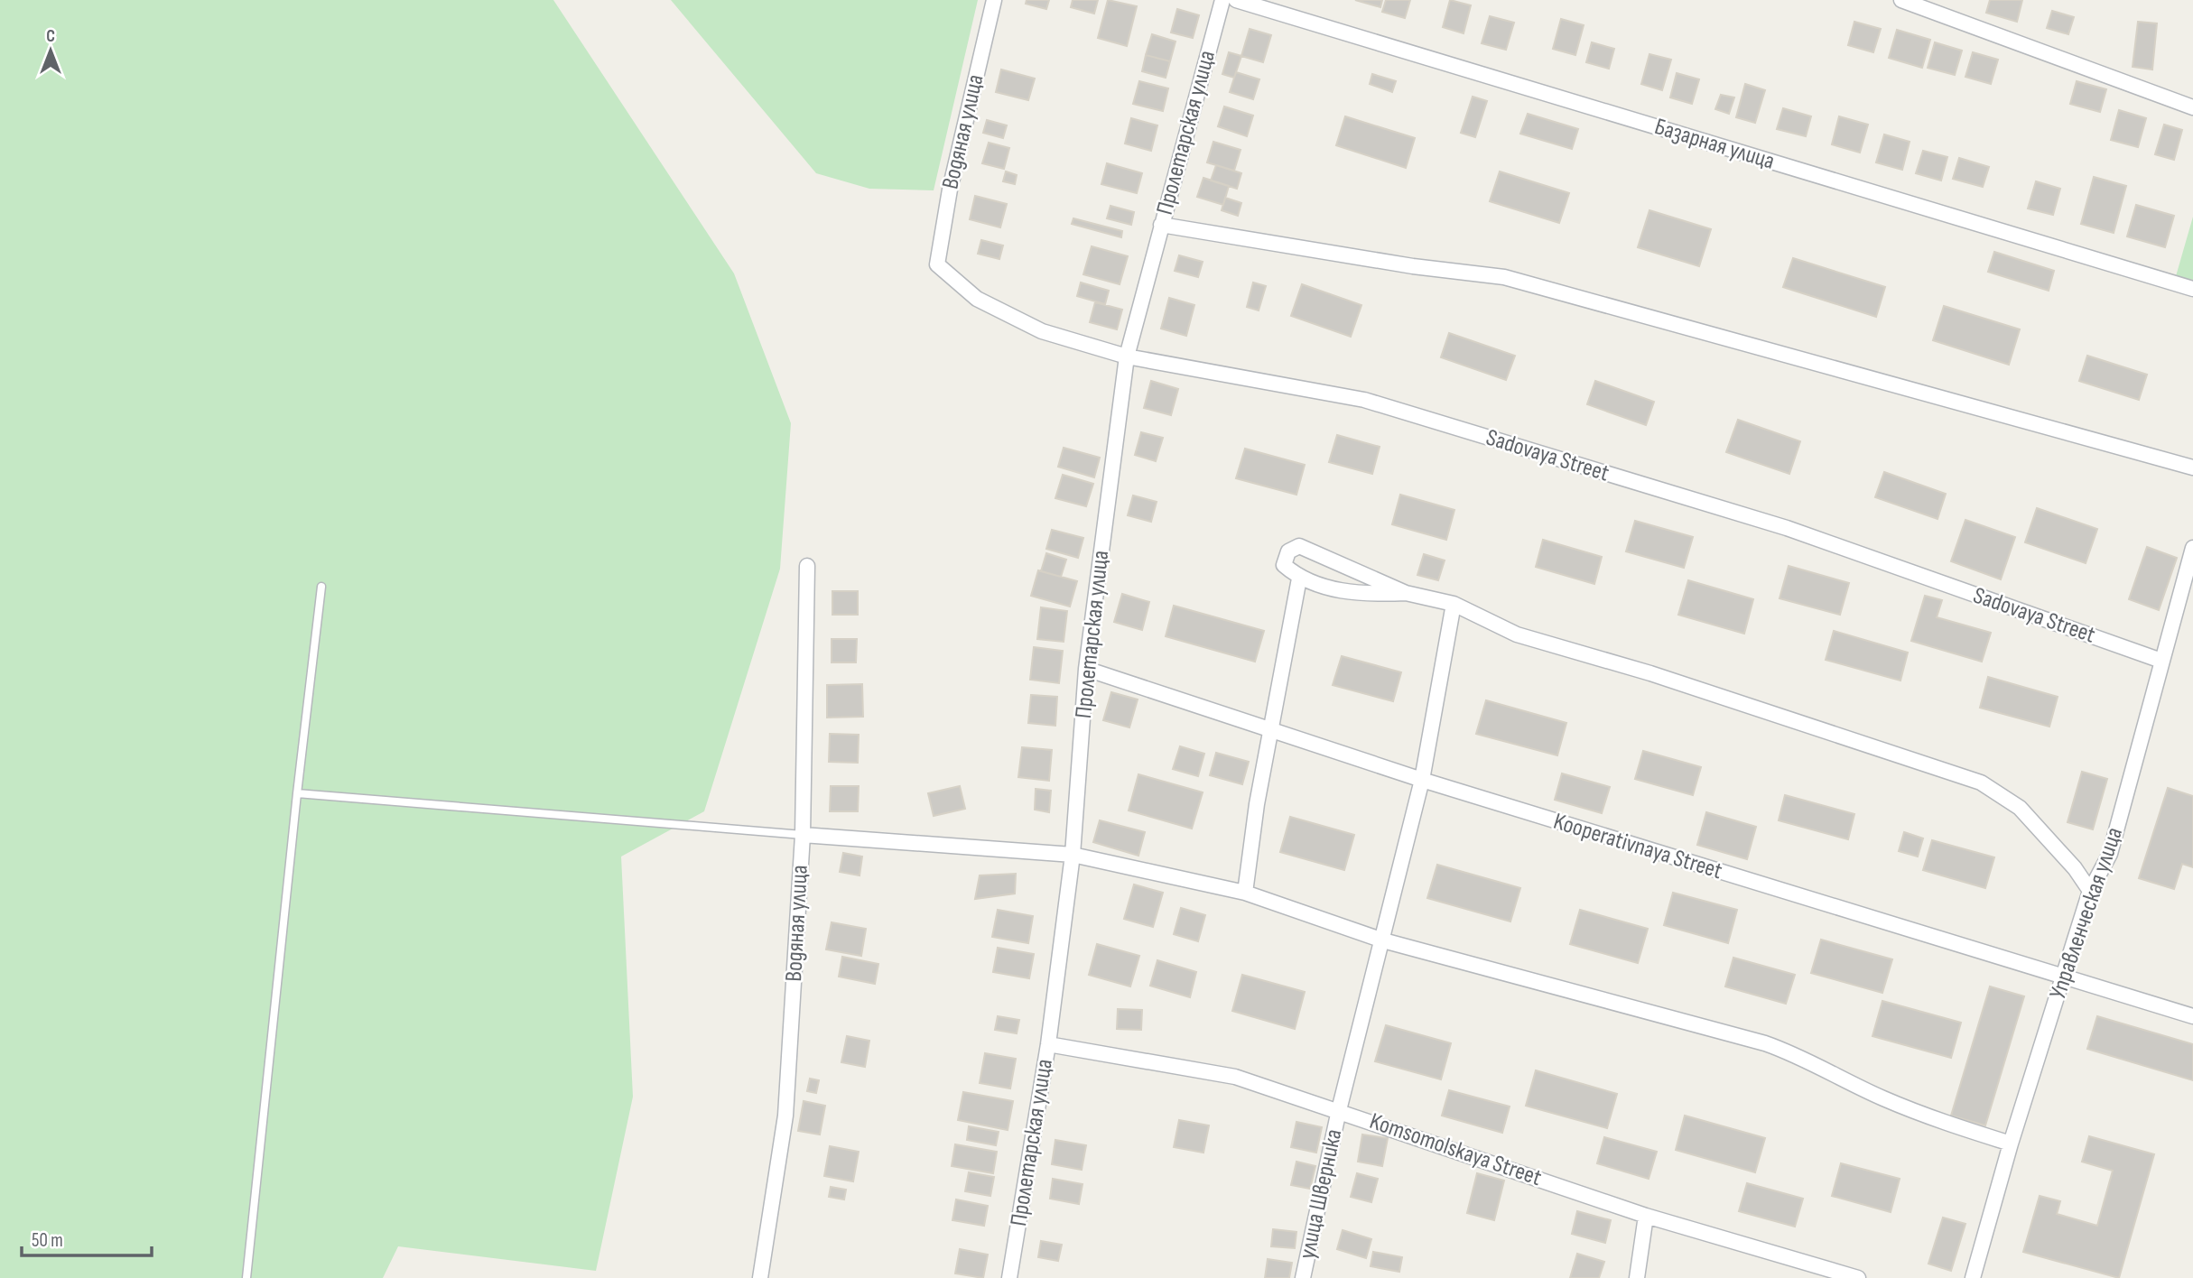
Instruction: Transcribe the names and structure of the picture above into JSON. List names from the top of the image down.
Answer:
{
  "streets": {
    "street": [
      "Водяная улица",
      "Пролетарская улица",
      "Базарная улица",
      "Sadovaya Street",
      "Kooperativnaya Street",
      "Управленческая улица",
      "Komsomolskaya Street",
      "улица Шверника"
    ]
  },
  "crossings": [
    ["Водяная улица", "Sadovaya Street"],
    ["Пролетарская улица", "Sadovaya Street"],
    ["Пролетарская улица", "Kooperativnaya Street"],
    ["Пролетарская улица", "Komsomolskaya Street"],
    ["Sadovaya Street", "Управленческая улица"],
    ["Kooperativnaya Street", "Управленческая улица"],
    ["Kooperativnaya Street", "улица Шверника"],
    ["Komsomolskaya Street", "улица Шверника"]
  ],
  "scale_bar": "50 m",
  "north": "top"
}
